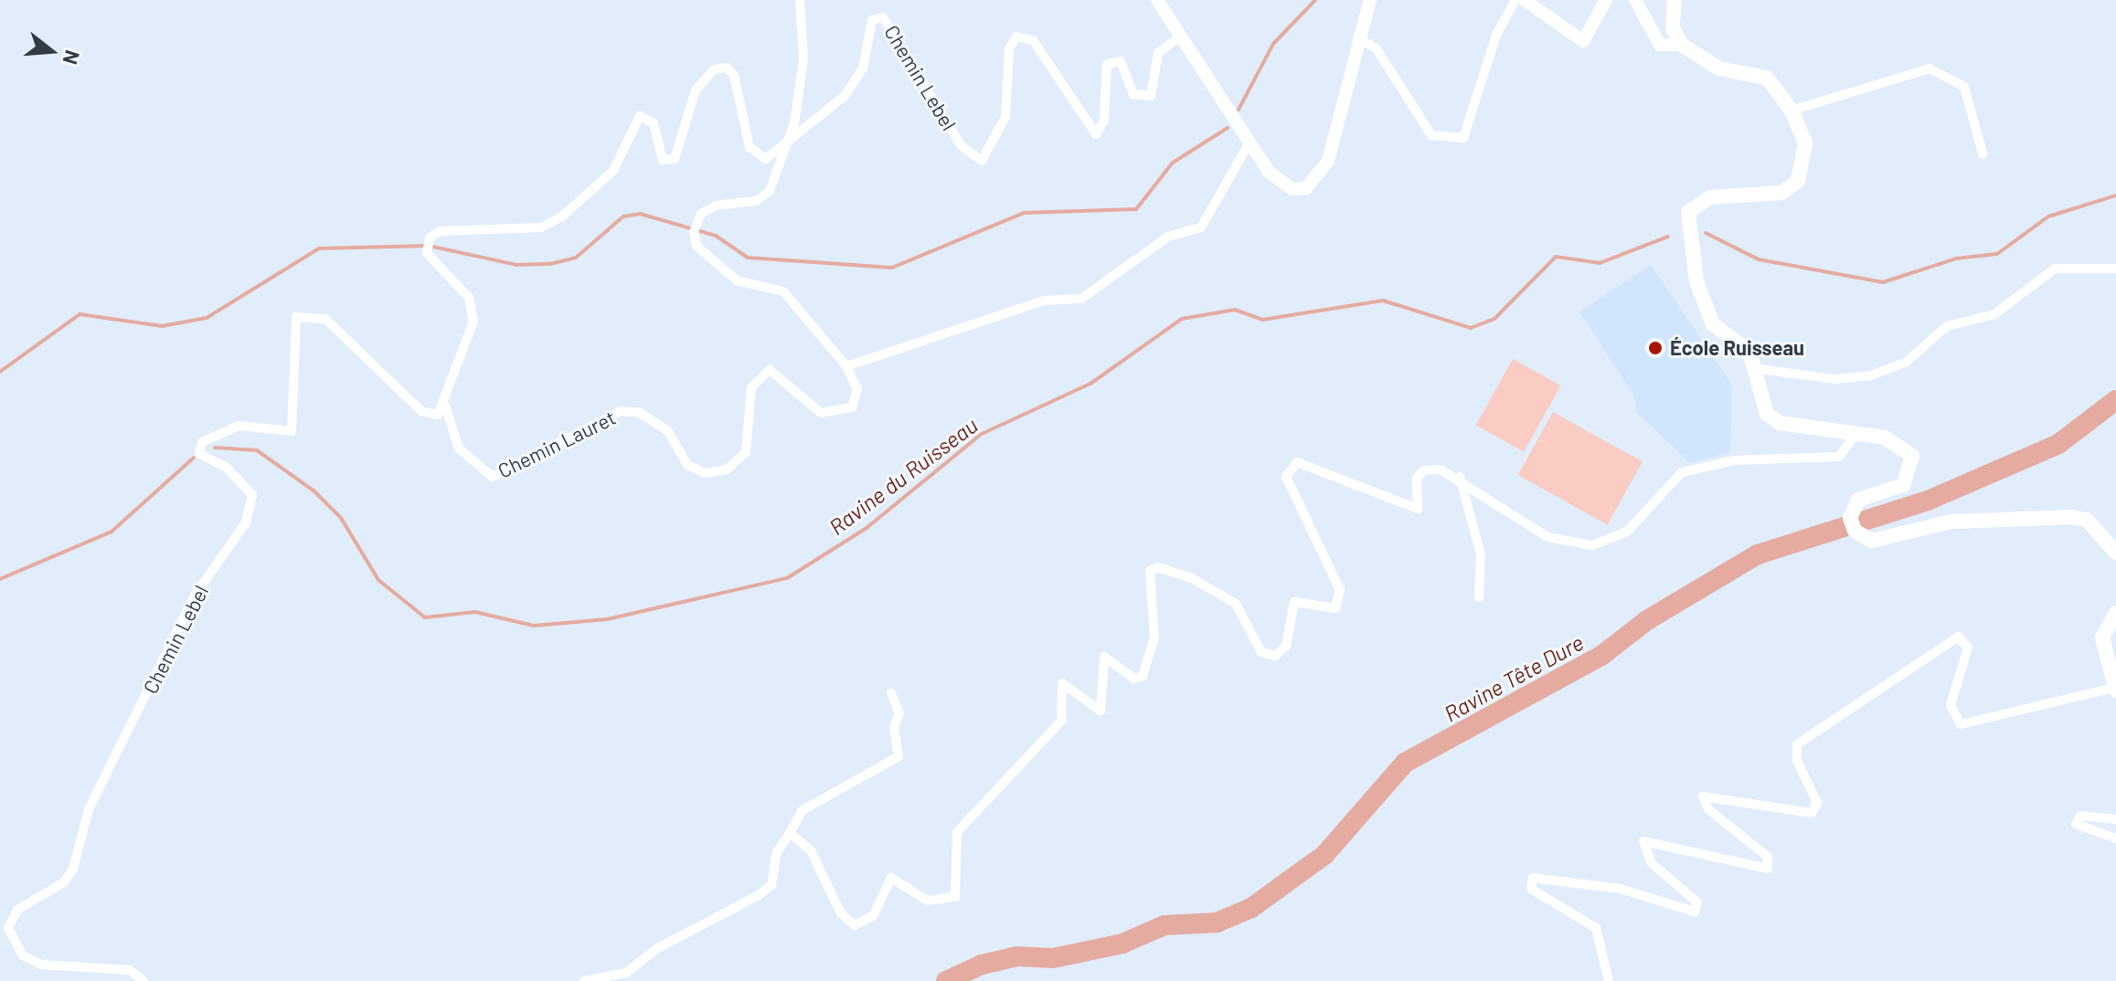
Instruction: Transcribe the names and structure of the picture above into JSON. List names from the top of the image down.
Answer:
{
  "streets": {
    "street": ["Chemin Lebel", "Chemin Lauret"]
  },
  "crossings": [
    ["Chemin Lebel", "Chemin Lauret"]
  ],
  "water": ["Ravine du Ruisseau", "Ravine Tête Dure"],
  "places": ["École Ruisseau"],
  "north": "right"
}
